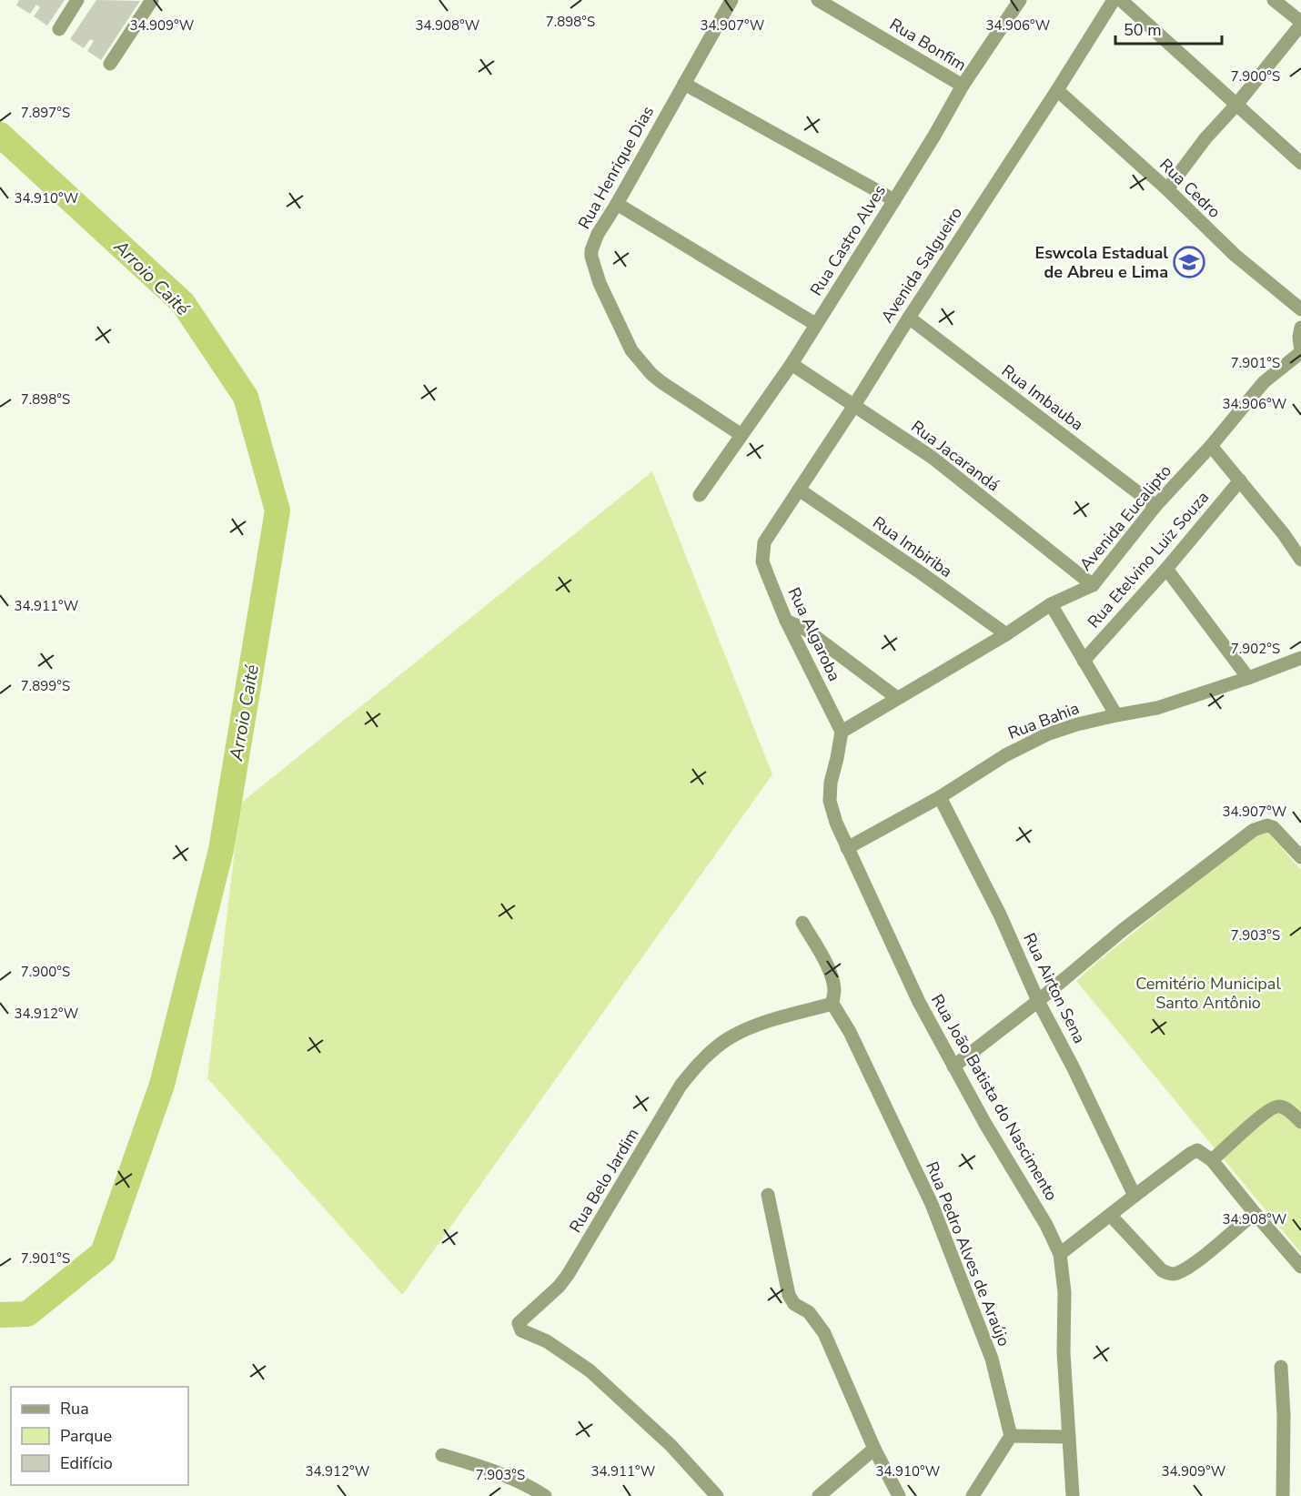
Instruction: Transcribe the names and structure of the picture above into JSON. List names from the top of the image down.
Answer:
{
  "streets": {
    "street": [
      "Rua Bonfim",
      "Rua Henrique Dias",
      "Rua Cedro",
      "Rua Castro Alves",
      "Avenida Salgueiro",
      "Rua Imbauba",
      "Rua Jacarandá",
      "Avenida Eucalipto",
      "Rua Imbiriba",
      "Rua Etelvino Luiz Souza",
      "Rua Algaroba",
      "Rua Bahia",
      "Rua Airton Sena",
      "Rua João Batista do Nascimento",
      "Rua Belo Jardim",
      "Rua Pedro Alves de Araújo"
    ]
  },
  "crossings": [
    ["Rua Bonfim", "Rua Castro Alves"],
    ["Rua Henrique Dias", "Rua Castro Alves"],
    ["Rua Cedro", "Avenida Salgueiro"],
    ["Rua Castro Alves", "Rua Jacarandá"],
    ["Avenida Salgueiro", "Rua Imbauba"],
    ["Avenida Salgueiro", "Rua Jacarandá"],
    ["Avenida Salgueiro", "Rua Imbiriba"],
    ["Avenida Salgueiro", "Rua Algaroba"],
    ["Rua Imbauba", "Avenida Eucalipto"],
    ["Rua Jacarandá", "Avenida Eucalipto"],
    ["Avenida Eucalipto", "Rua Imbiriba"],
    ["Avenida Eucalipto", "Rua Algaroba"],
    ["Avenida Eucalipto", "Rua João Batista do Nascimento"],
    ["Rua Algaroba", "Rua João Batista do Nascimento"],
    ["Rua Bahia", "Rua Airton Sena"],
    ["Rua Bahia", "Rua João Batista do Nascimento"],
    ["Rua Belo Jardim", "Rua Pedro Alves de Araújo"]
  ],
  "water": ["Arroio Caité"],
  "parks": ["Cemitério Municipal Santo Antônio"],
  "places": {
    "school or university": ["Eswcola Estadual de Abreu e Lima"]
  },
  "legend": ["Rua", "Parque", "Edifício"],
  "scale_bar": "50 m",
  "coordinates": [
    "7.898°S",
    "34.906°W",
    "34.909°W",
    "34.908°W",
    "34.907°W",
    "7.900°S",
    "7.897°S",
    "34.910°W",
    "7.901°S",
    "34.911°W",
    "7.902°S",
    "7.899°S",
    "7.903°S",
    "34.912°W"
  ]
}
